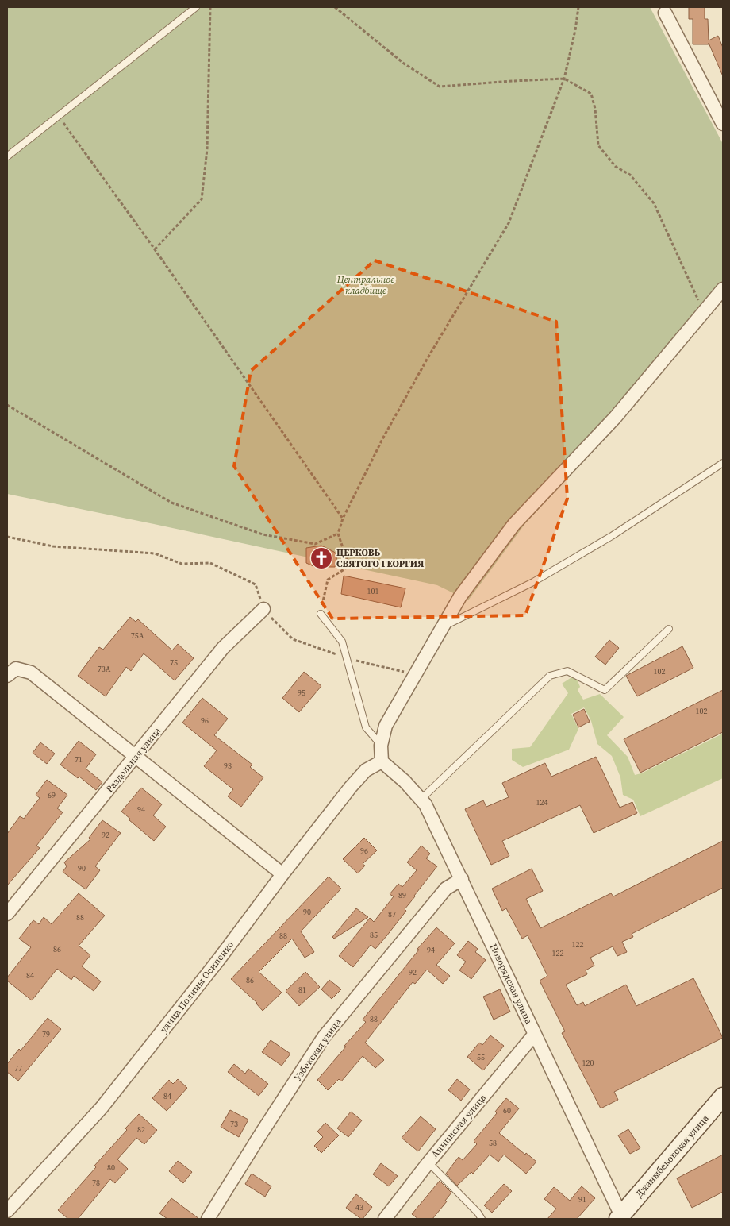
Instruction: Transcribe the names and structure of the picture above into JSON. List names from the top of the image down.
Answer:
{
  "streets": {
    "main road": ["Джаныбековская улица"],
    "street": [
      "Раздольная улица",
      "Новорядская улица",
      "улица Полины Осипенко",
      "Узбекская улица",
      "Аннинская улица"
    ]
  },
  "crossings": [
    ["Новорядская улица", "улица Полины Осипенко"],
    ["Новорядская улица", "Узбекская улица"],
    ["Новорядская улица", "Аннинская улица"],
    ["Новорядская улица", "Джаныбековская улица"]
  ],
  "parks": ["Центральное кладбище"],
  "places": {
    "church": ["ЦЕРКОВЬ СВЯТОГО ГЕОРГИЯ"]
  },
  "house_numbers": [
    "101",
    "75А",
    "75",
    "73А",
    "102",
    "95",
    "102",
    "96",
    "71",
    "93",
    "69",
    "124",
    "94",
    "92",
    "96",
    "90",
    "89",
    "90",
    "87",
    "88",
    "85",
    "88",
    "122",
    "86",
    "94",
    "122",
    "92",
    "84",
    "86",
    "81",
    "88",
    "79",
    "55",
    "120",
    "77",
    "84",
    "60",
    "73",
    "82",
    "58",
    "80",
    "78",
    "91",
    "43"
  ]
}
